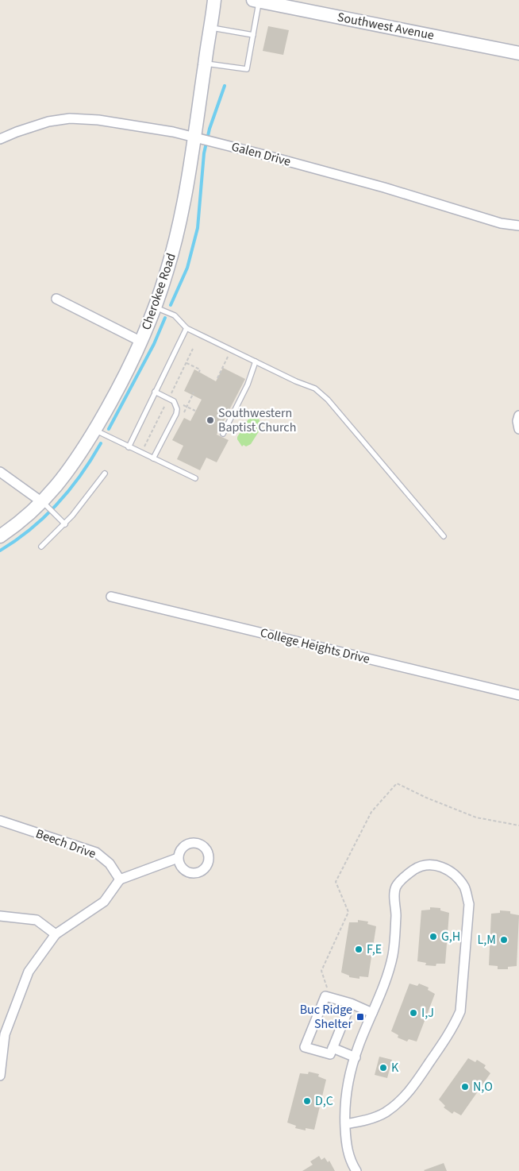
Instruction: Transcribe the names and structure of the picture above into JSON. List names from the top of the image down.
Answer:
{
  "streets": {
    "main road": ["Southwest Avenue", "Cherokee Road"],
    "street": ["Galen Drive", "College Heights Drive", "Beech Drive"]
  },
  "crossings": [
    ["Galen Drive", "Cherokee Road"]
  ],
  "places": {
    "other": [
      "Southwestern Baptist Church",
      "G,H",
      "L,M",
      "F,E",
      "I,J",
      "K",
      "N,O",
      "D,C"
    ],
    "transit": ["Buc Ridge Shelter"]
  }
}
